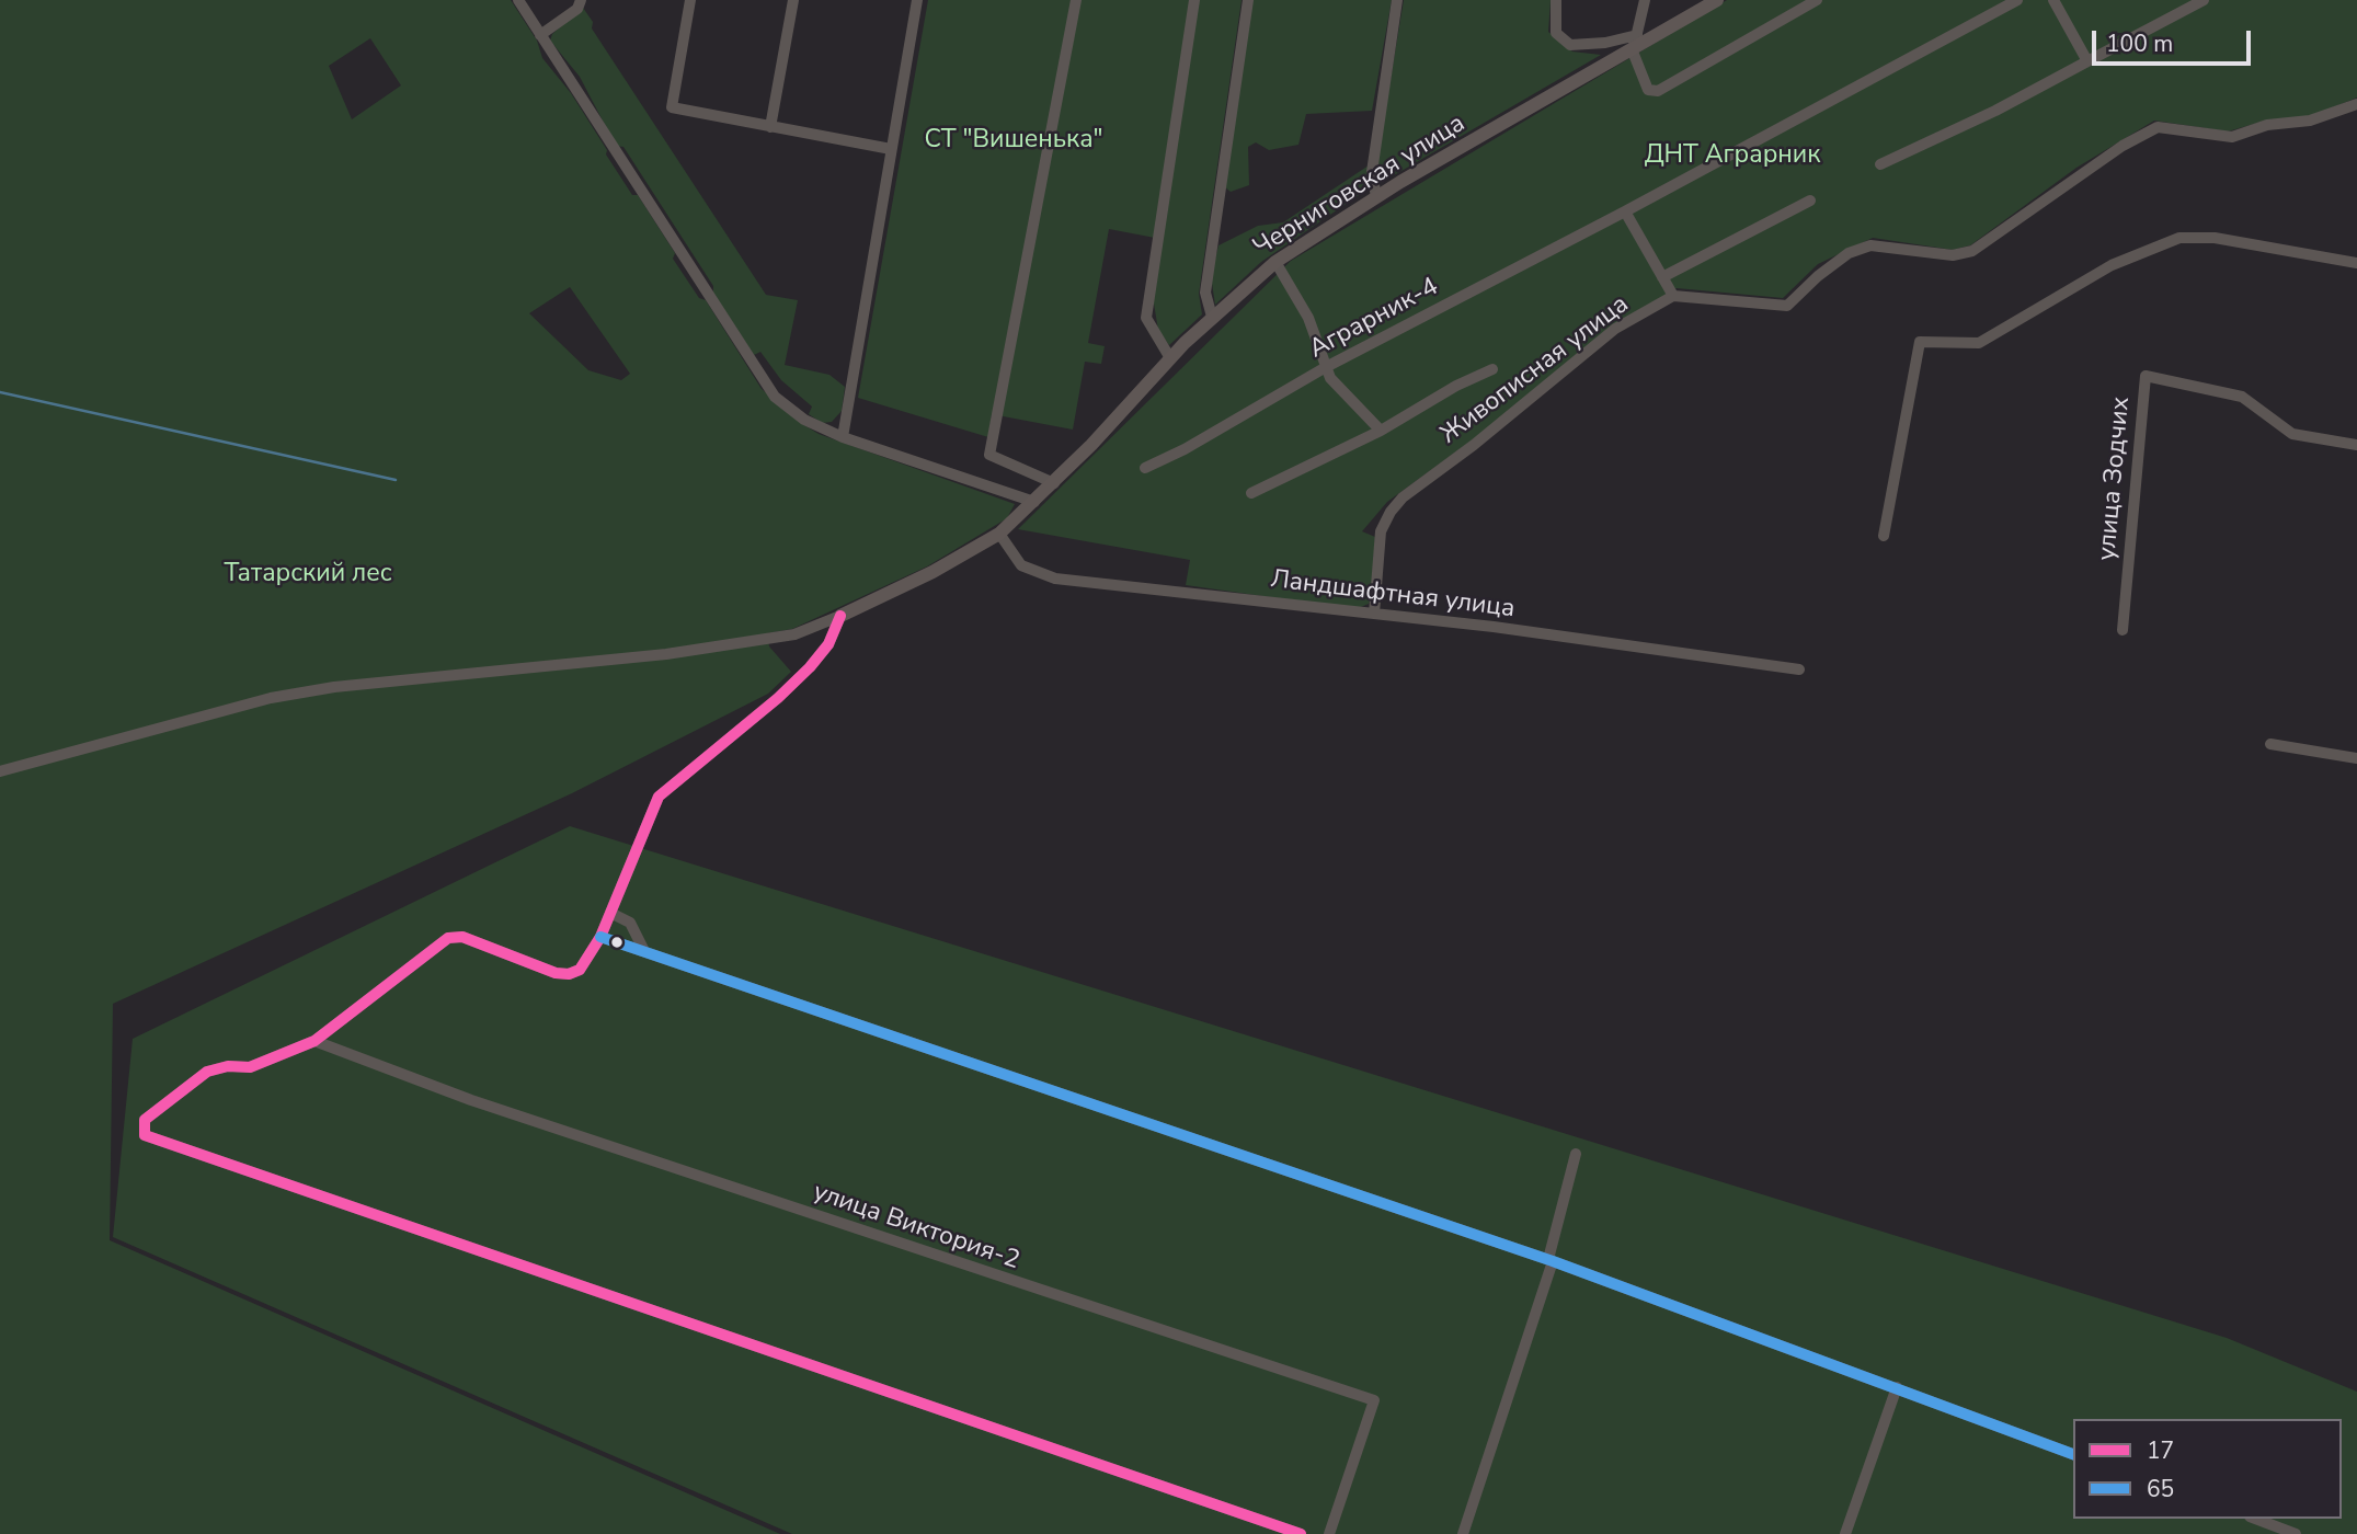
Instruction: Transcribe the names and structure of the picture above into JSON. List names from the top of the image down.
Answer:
{
  "streets": {
    "street": [
      "Черниговская улица",
      "Аграрник-4",
      "Живописная улица",
      "улица Зодчих",
      "Ландшафтная улица",
      "улица Виктория-2"
    ]
  },
  "crossings": [
    ["Черниговская улица", "Ландшафтная улица"],
    ["Живописная улица", "Ландшафтная улица"]
  ],
  "parks": ["СТ \"Вишенька\"", "ДНТ Аграрник", "Татарский лес"],
  "lines": ["transit line 17", "transit line 65"],
  "legend": ["17", "65"],
  "scale_bar": "100 m"
}
